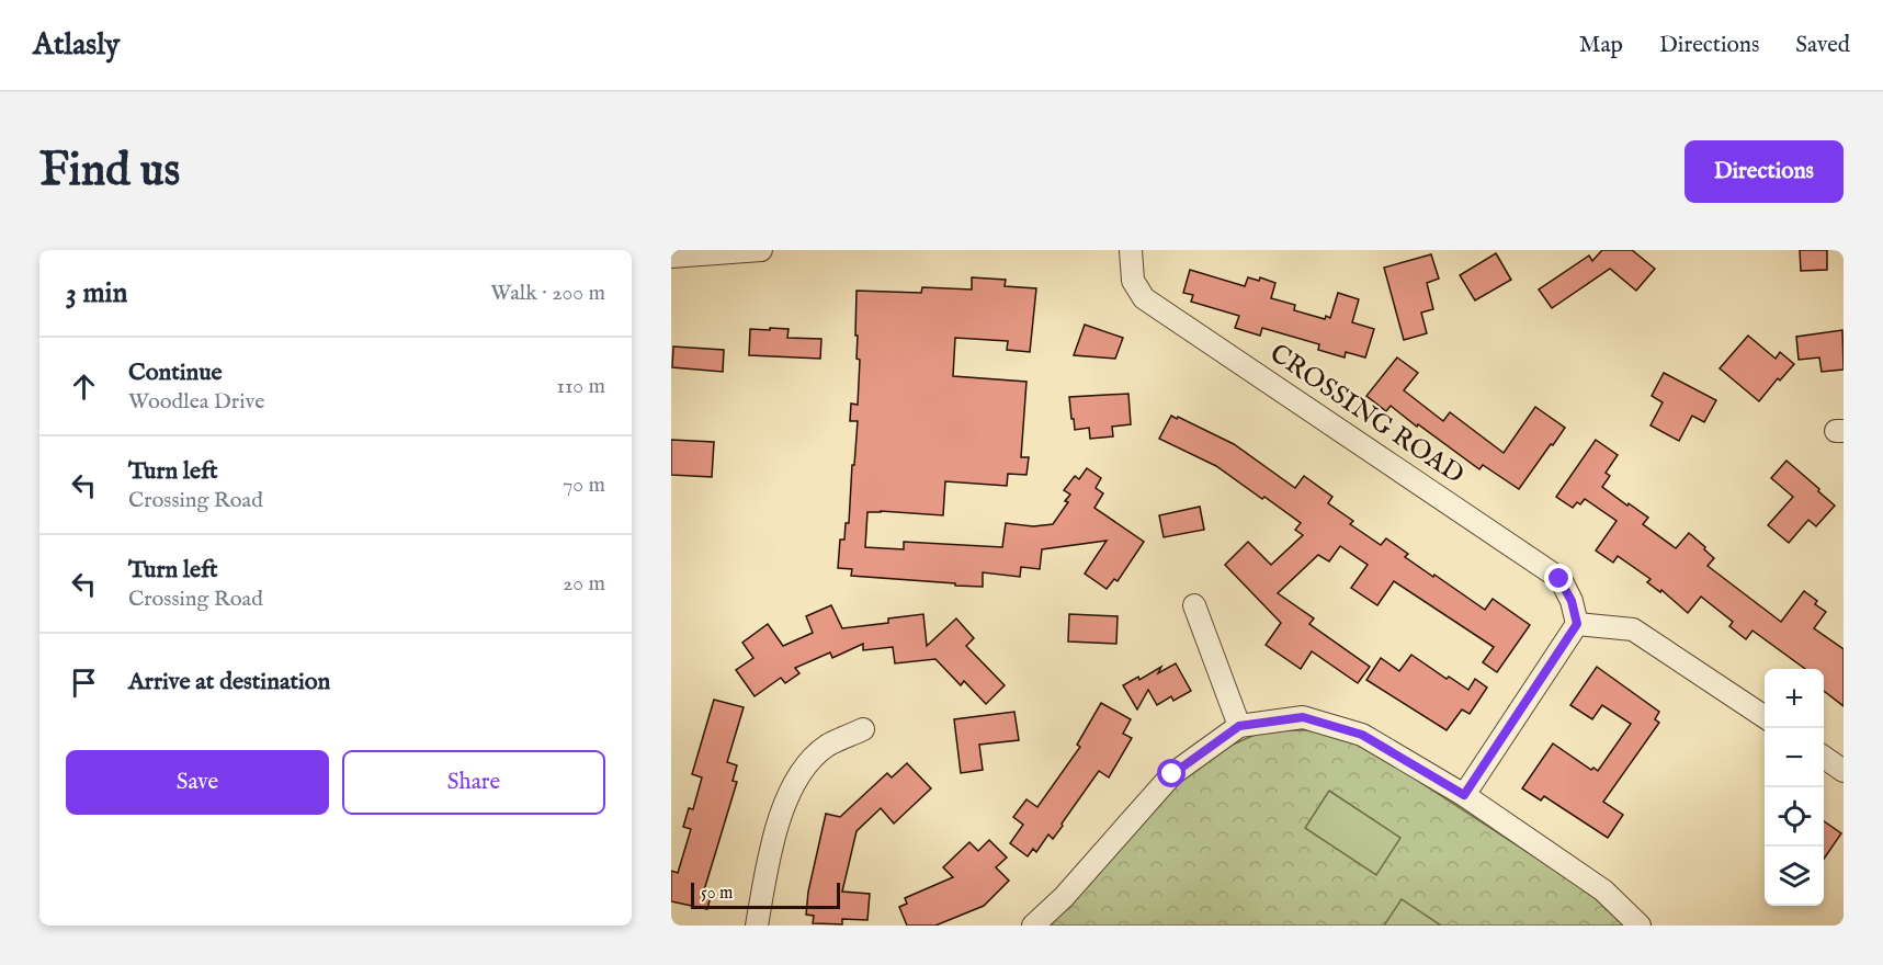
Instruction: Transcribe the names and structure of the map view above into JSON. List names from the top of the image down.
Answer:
{
  "streets": {
    "street": ["CROSSING ROAD"]
  },
  "scale_bar": "50 m",
  "page": {
    "header": "Atlasly",
    "nav": ["Map", "Directions", "Saved"],
    "buttons": [
      "Directions",
      ["Save", "Share"]
    ],
    "title": "Find us",
    "heading": ["3 min", "Walk · 200 m"],
    "list": [
      ["Continue", "Woodlea Drive", "110 m"],
      ["Turn left", "Crossing Road", "70 m"],
      ["Turn left", "Crossing Road", "20 m"],
      "Arrive at destination"
    ],
    "map_buttons": ["+", "−"],
    "scale": "50 m"
  }
}
